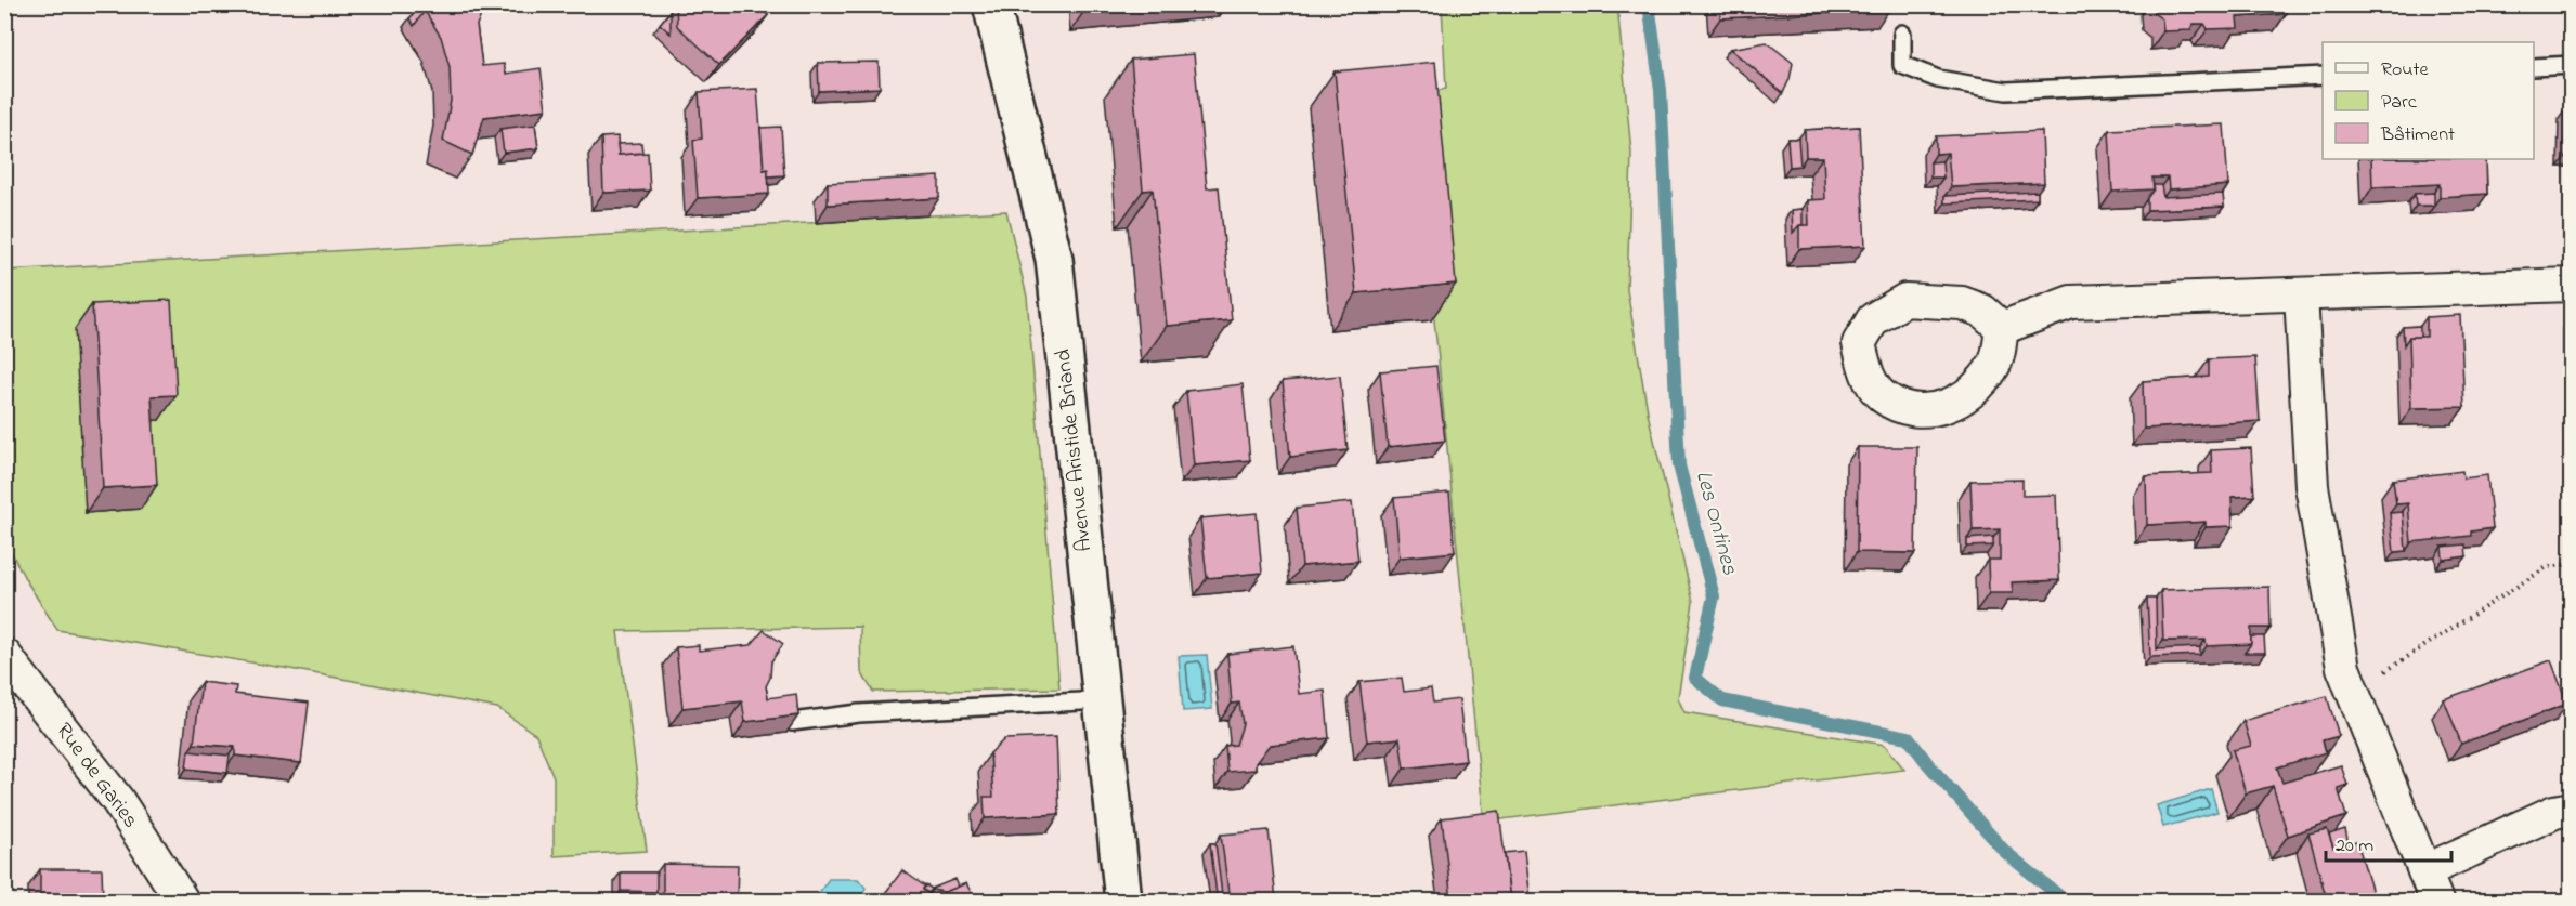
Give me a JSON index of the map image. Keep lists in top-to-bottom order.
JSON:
{
  "streets": {
    "street": ["Avenue Aristide Briand", "Rue de Garies"]
  },
  "water": ["Les Ontines"],
  "legend": ["Route", "Parc", "Bâtiment"],
  "scale_bar": "20 m"
}
